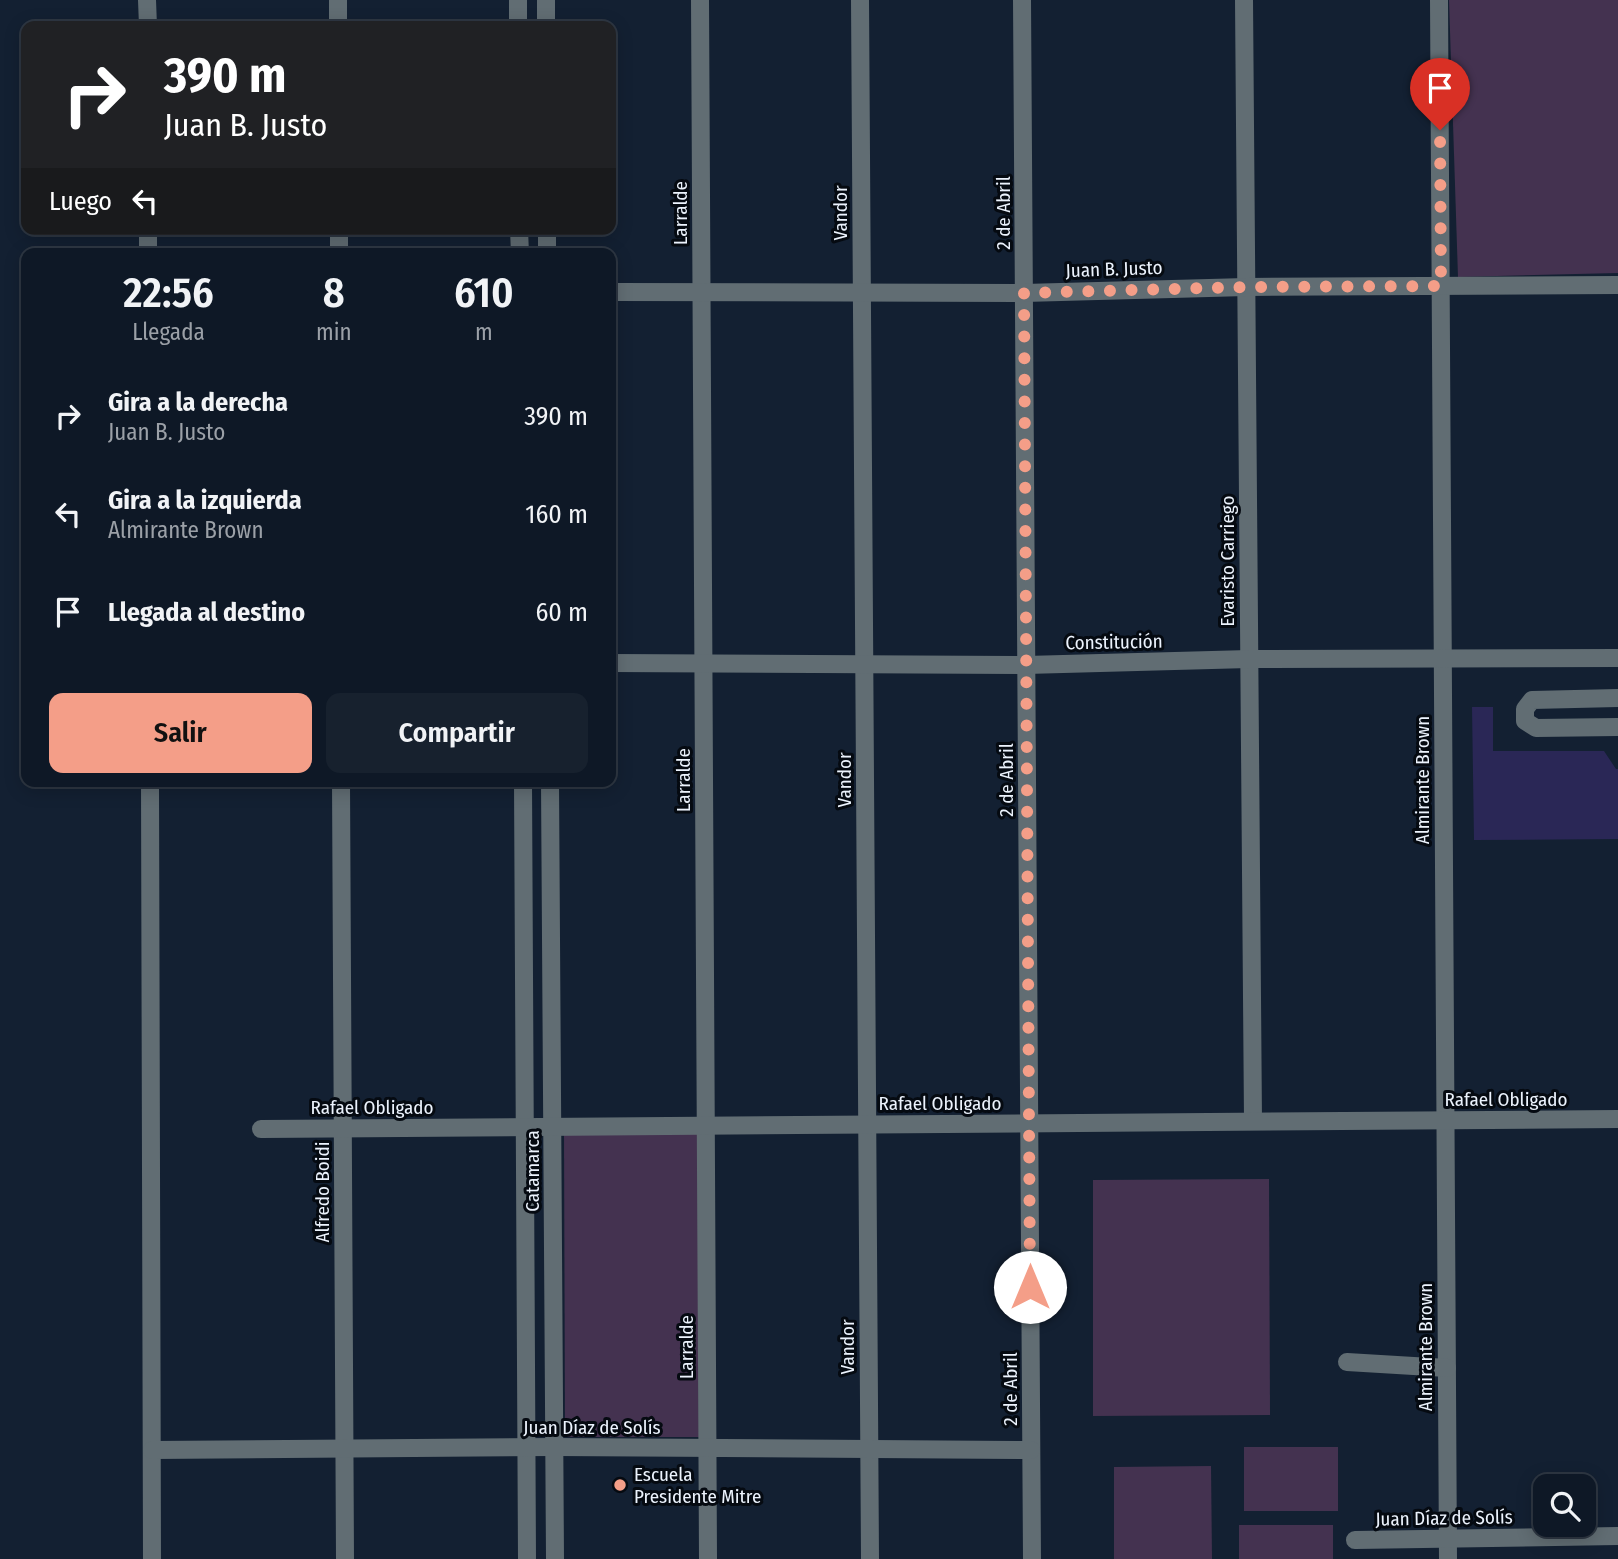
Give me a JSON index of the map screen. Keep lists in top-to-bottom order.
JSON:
{
  "streets": {
    "street": [
      "Larralde",
      "Vandor",
      "2 de Abril",
      "Juan B. Justo",
      "Evaristo Carriego",
      "Constitución",
      "Almirante Brown",
      "Rafael Obligado",
      "Catamarca",
      "Alfredo Boidi",
      "Juan Díaz de Solís"
    ]
  },
  "crossings": [
    ["Larralde", "Juan B. Justo"],
    ["Larralde", "Constitución"],
    ["Larralde", "Rafael Obligado"],
    ["Larralde", "Juan Díaz de Solís"],
    ["Vandor", "Juan B. Justo"],
    ["Vandor", "Constitución"],
    ["Vandor", "Rafael Obligado"],
    ["Vandor", "Juan Díaz de Solís"],
    ["2 de Abril", "Juan B. Justo"],
    ["2 de Abril", "Constitución"],
    ["2 de Abril", "Rafael Obligado"],
    ["2 de Abril", "Juan Díaz de Solís"],
    ["Juan B. Justo", "Evaristo Carriego"],
    ["Juan B. Justo", "Almirante Brown"],
    ["Evaristo Carriego", "Constitución"],
    ["Evaristo Carriego", "Rafael Obligado"],
    ["Constitución", "Almirante Brown"],
    ["Almirante Brown", "Rafael Obligado"],
    ["Almirante Brown", "Juan Díaz de Solís"],
    ["Rafael Obligado", "Catamarca"],
    ["Rafael Obligado", "Alfredo Boidi"],
    ["Catamarca", "Juan Díaz de Solís"],
    ["Alfredo Boidi", "Juan Díaz de Solís"]
  ],
  "places": ["Escuela Presidente Mitre"],
  "page": {
    "turn": ["390 m", "Juan B. Justo"],
    "then": "Luego",
    "eta": [
      "22:56",
      "Llegada",
      "8",
      "min",
      "610",
      "m"
    ],
    "list": [
      {
        "name": "Gira a la derecha",
        "note": "Juan B. Justo",
        "value": "390 m"
      },
      {
        "name": "Gira a la izquierda",
        "note": "Almirante Brown",
        "value": "160 m"
      },
      {
        "name": "Llegada al destino",
        "value": "60 m"
      }
    ],
    "buttons": ["Salir", "Compartir"]
  }
}
